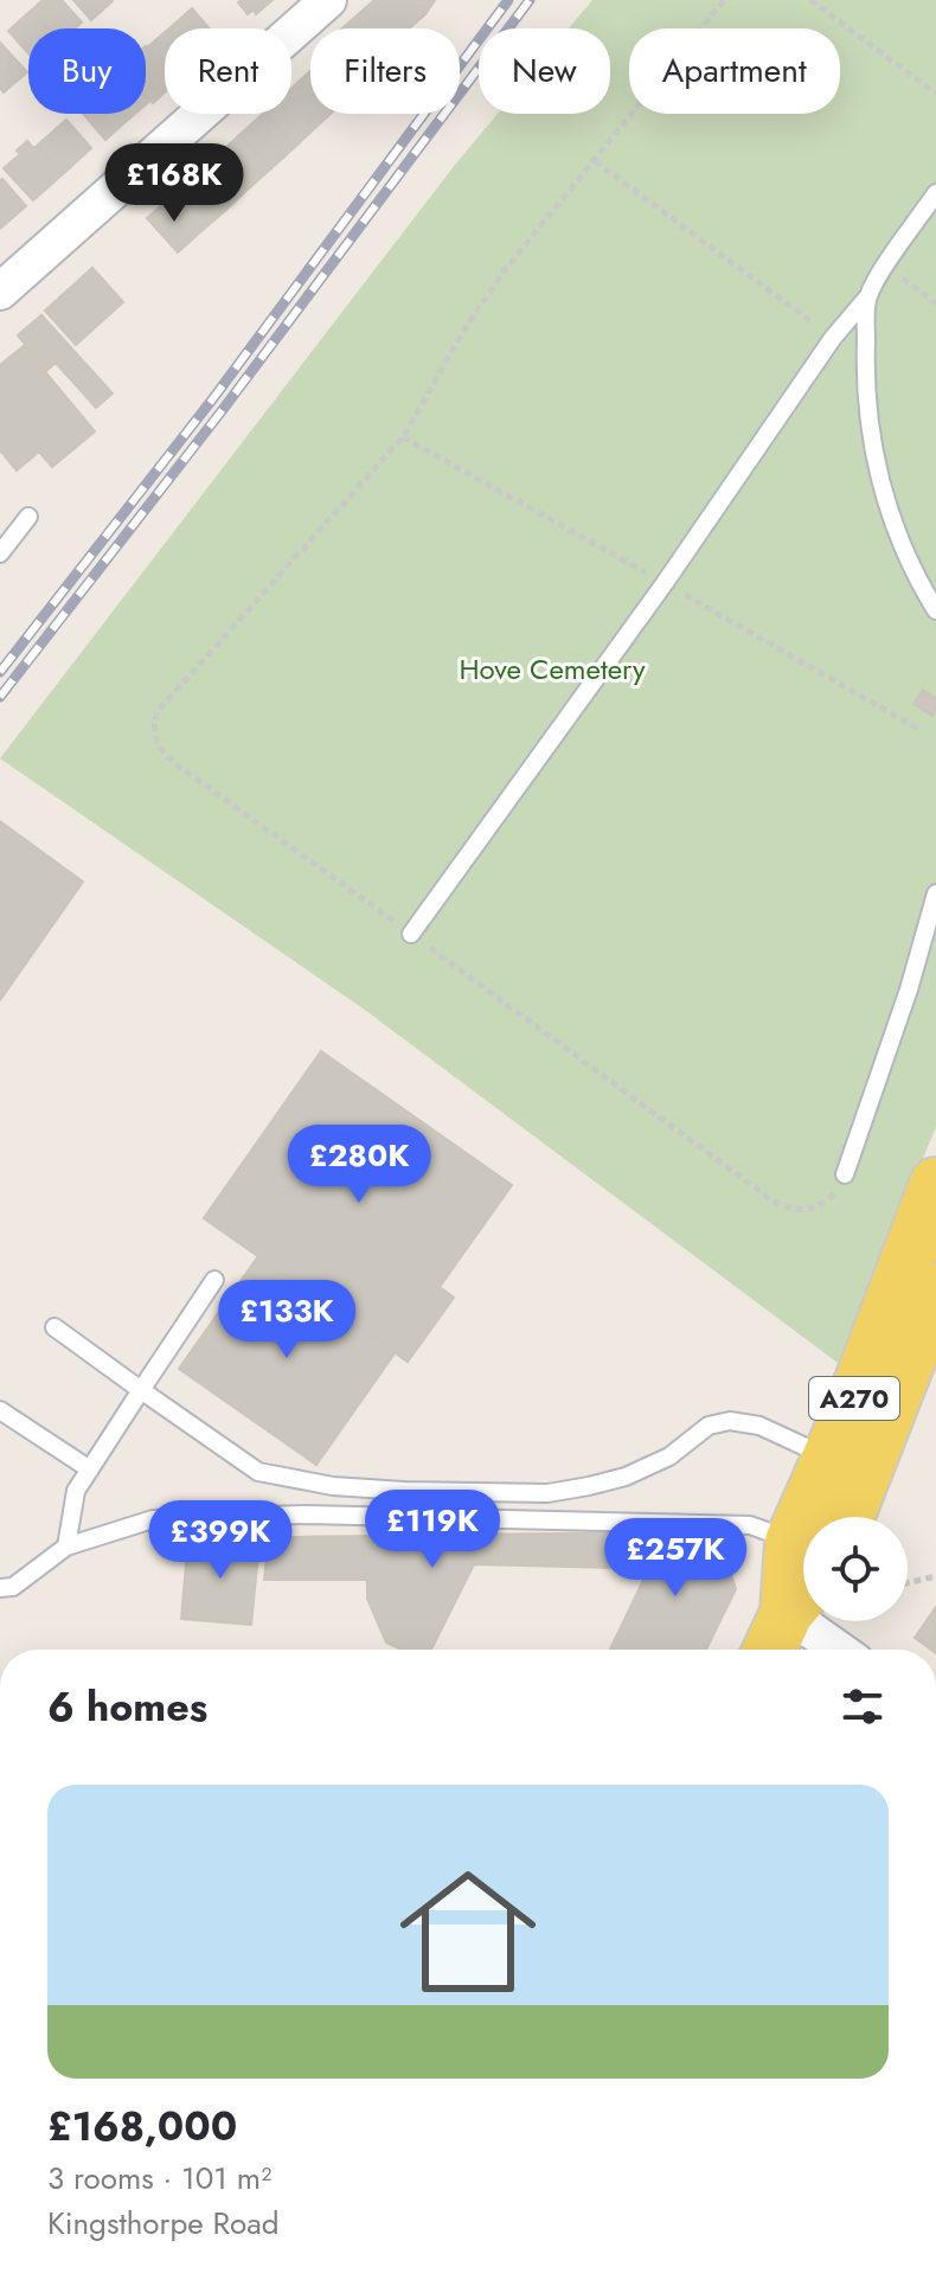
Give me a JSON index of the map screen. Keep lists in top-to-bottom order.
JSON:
{
  "streets": {
    "main road": ["A270"]
  },
  "parks": ["Hove Cemetery"],
  "page": {
    "chip": [
      "Buy",
      "Rent",
      "Filters",
      "New",
      "Apartment"
    ],
    "price": [
      "£168K",
      "£280K",
      "£133K",
      "£119K",
      "£399K",
      "£257K"
    ],
    "heading": "6 homes",
    "list": [
      {
        "name": "£168,000",
        "note": "3 rooms · 101 m² · Kingsthorpe Road"
      }
    ]
  }
}
